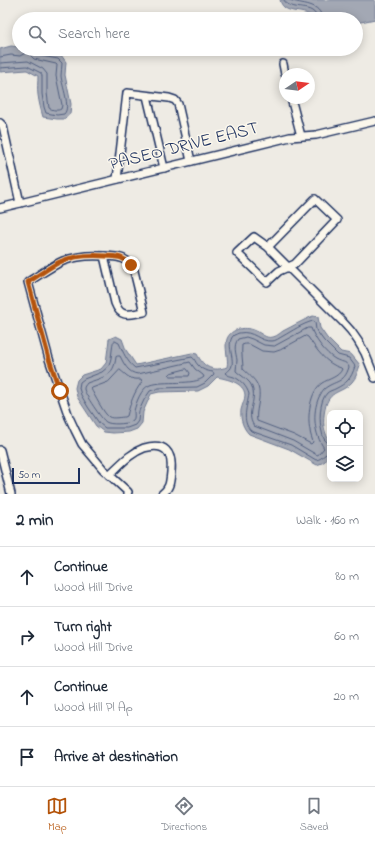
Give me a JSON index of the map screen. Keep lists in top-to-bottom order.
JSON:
{
  "streets": {
    "street": ["PASEO DRIVE EAST"]
  },
  "scale_bar": "50 m",
  "north": "right",
  "page": {
    "search": "Search here",
    "scale": "50 m",
    "heading": ["2 min", "Walk · 160 m"],
    "list": [
      ["Continue", "Wood Hill Drive", "80 m"],
      ["Turn right", "Wood Hill Drive", "60 m"],
      ["Continue", "Wood Hill Pl Ap", "20 m"],
      "Arrive at destination"
    ],
    "nav": ["Map", "Directions", "Saved"]
  }
}
